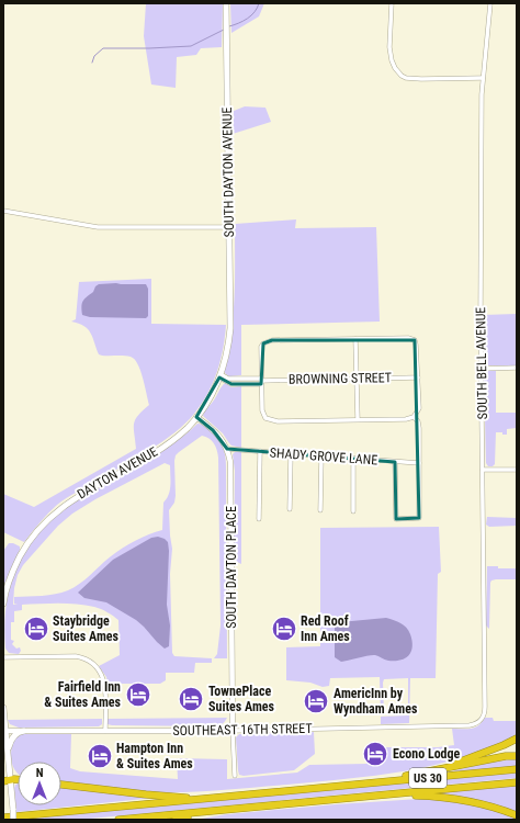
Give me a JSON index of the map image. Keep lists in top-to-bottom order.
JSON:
{
  "streets": {
    "highway": ["US 30"],
    "main road": ["SOUTH DAYTON AVENUE", "DAYTON AVENUE"],
    "street": [
      "SOUTH BELL AVENUE",
      "BROWNING STREET",
      "SHADY GROVE LANE",
      "SOUTH DAYTON PLACE",
      "SOUTHEAST 16TH STREET"
    ]
  },
  "crossings": [
    ["SOUTH DAYTON AVENUE", "DAYTON AVENUE"],
    ["SOUTH BELL AVENUE", "SOUTHEAST 16TH STREET"],
    ["BROWNING STREET", "DAYTON AVENUE"],
    ["SHADY GROVE LANE", "SOUTH DAYTON PLACE"],
    ["SOUTH DAYTON PLACE", "SOUTHEAST 16TH STREET"]
  ],
  "places": {
    "hotel": [
      "Staybridge Suites Ames",
      "Red Roof Inn Ames",
      "Fairfield Inn & Suites Ames",
      "TownePlace Suites Ames",
      "AmericInn by Wyndham Ames",
      "Econo Lodge",
      "Hampton Inn & Suites Ames"
    ]
  },
  "north": "top"
}
